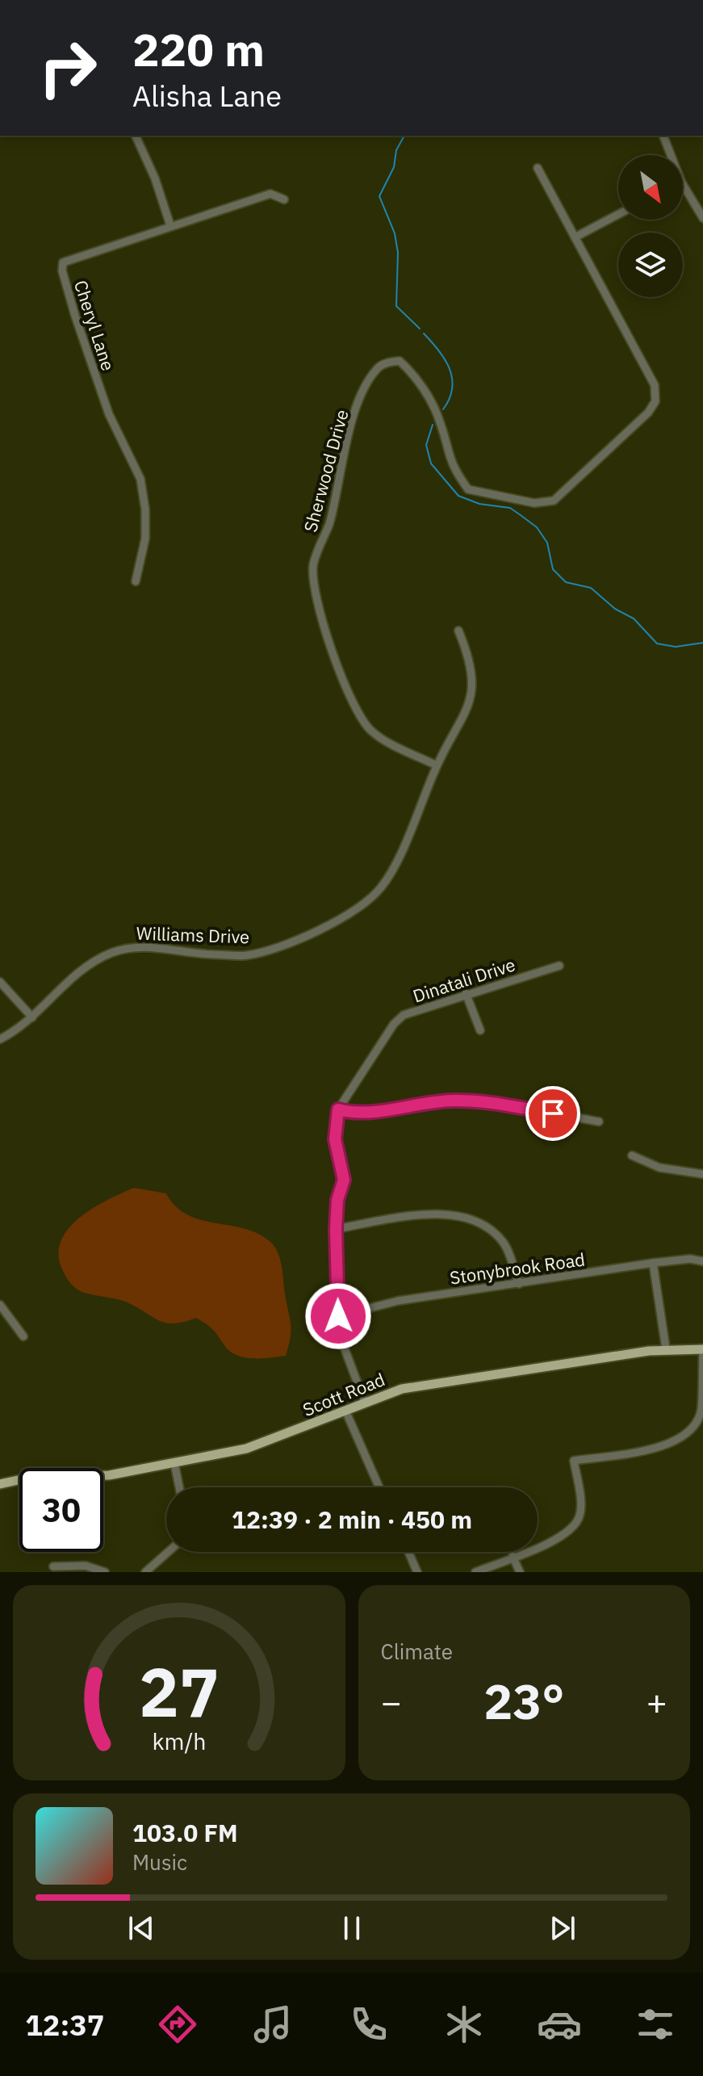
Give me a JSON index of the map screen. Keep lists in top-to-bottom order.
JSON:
{
  "streets": {
    "main road": ["Scott Road"],
    "street": [
      "Cheryl Lane",
      "Sherwood Drive",
      "Williams Drive",
      "Dinatali Drive",
      "Stonybrook Road"
    ]
  },
  "crossings": [
    ["Sherwood Drive", "Williams Drive"],
    ["Dinatali Drive", "Stonybrook Road"],
    ["Dinatali Drive", "Scott Road"]
  ],
  "north": "bottom right",
  "page": {
    "turn": ["220 m", "Alisha Lane"],
    "limit": "30",
    "trip": "12:39 · 2 min · 450 m",
    "tile": "Climate",
    "heat": ["−", "23°", "+"],
    "song": ["103.0 FM", "Music"],
    "tabs": "12:37",
    "gauge": ["27", "km/h"]
  }
}
